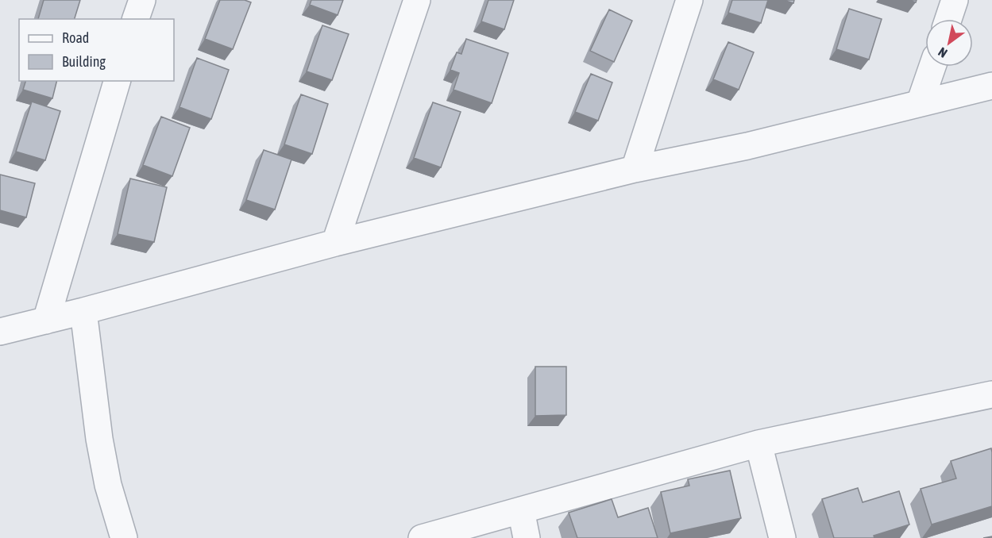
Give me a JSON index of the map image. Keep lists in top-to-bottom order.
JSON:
{
  "legend": ["Road", "Building"],
  "north": "bottom left"
}
